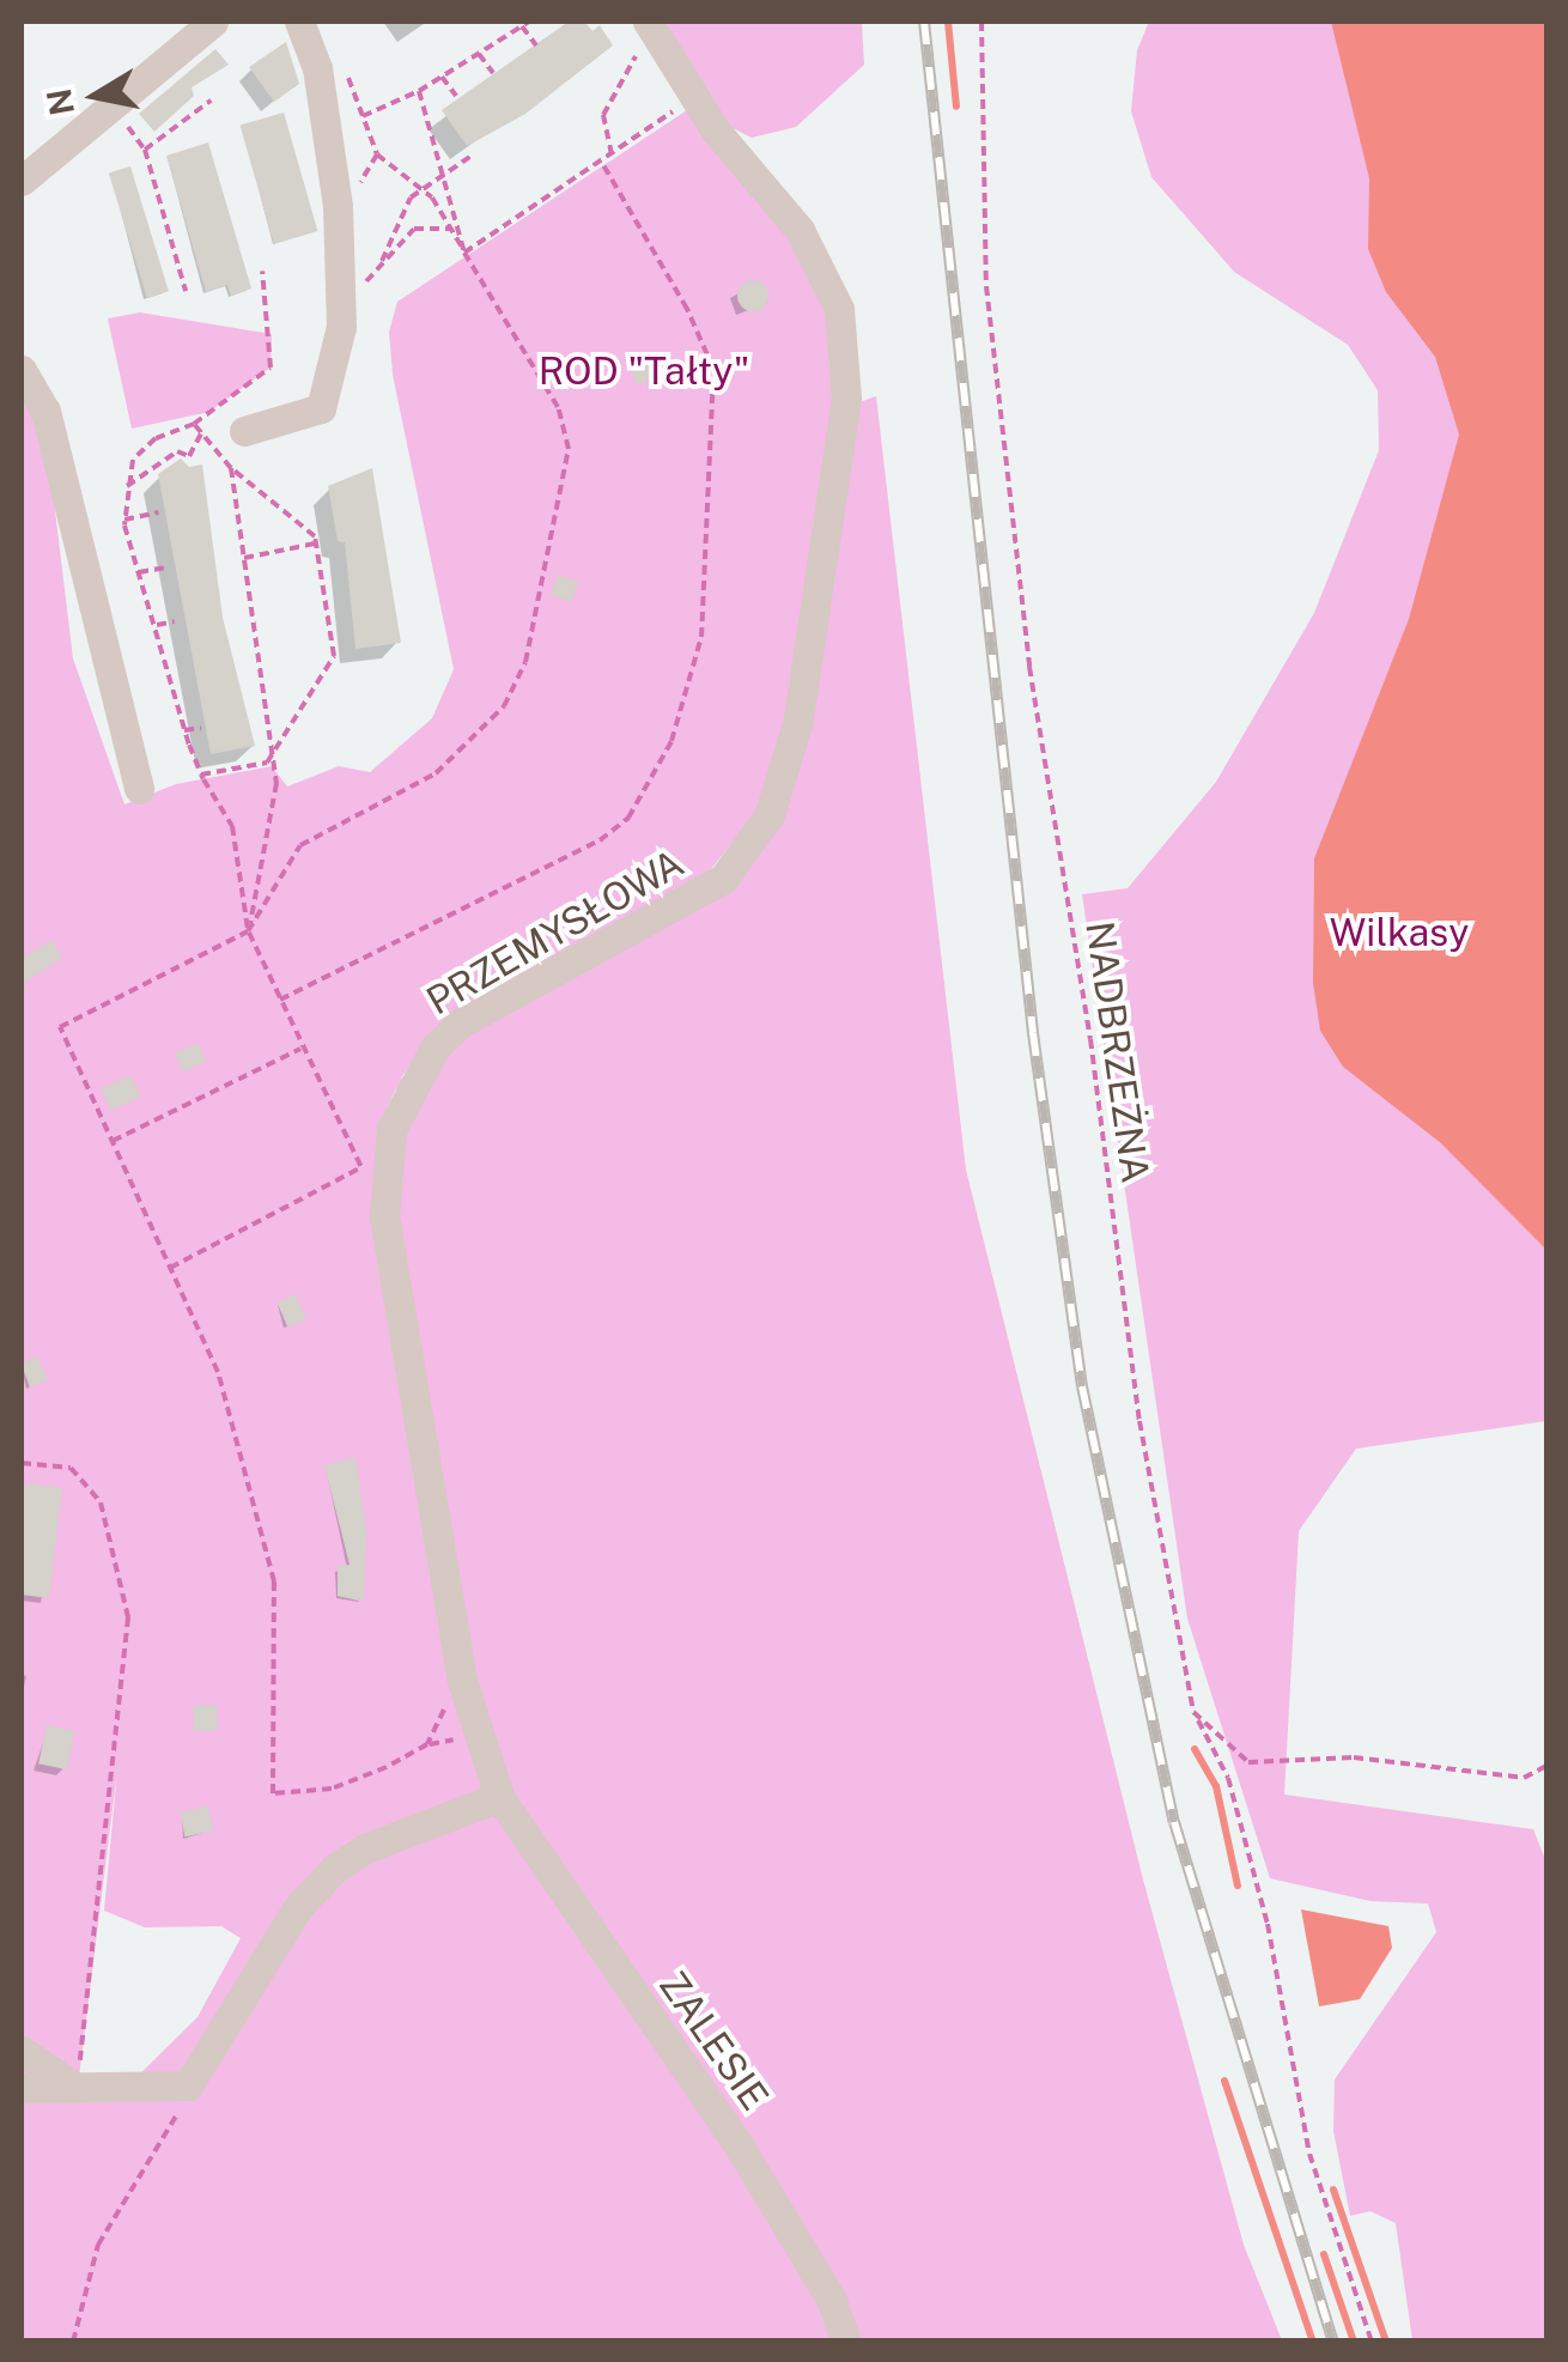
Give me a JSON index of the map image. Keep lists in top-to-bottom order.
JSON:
{
  "streets": {
    "street": ["PRZEMYSŁOWA", "ZALESIE"],
    "path": ["NADBRZEŻNA"]
  },
  "crossings": [
    ["PRZEMYSŁOWA", "ZALESIE"]
  ],
  "parks": ["ROD \"Tałty\"", "Wilkasy"],
  "north": "left"
}
